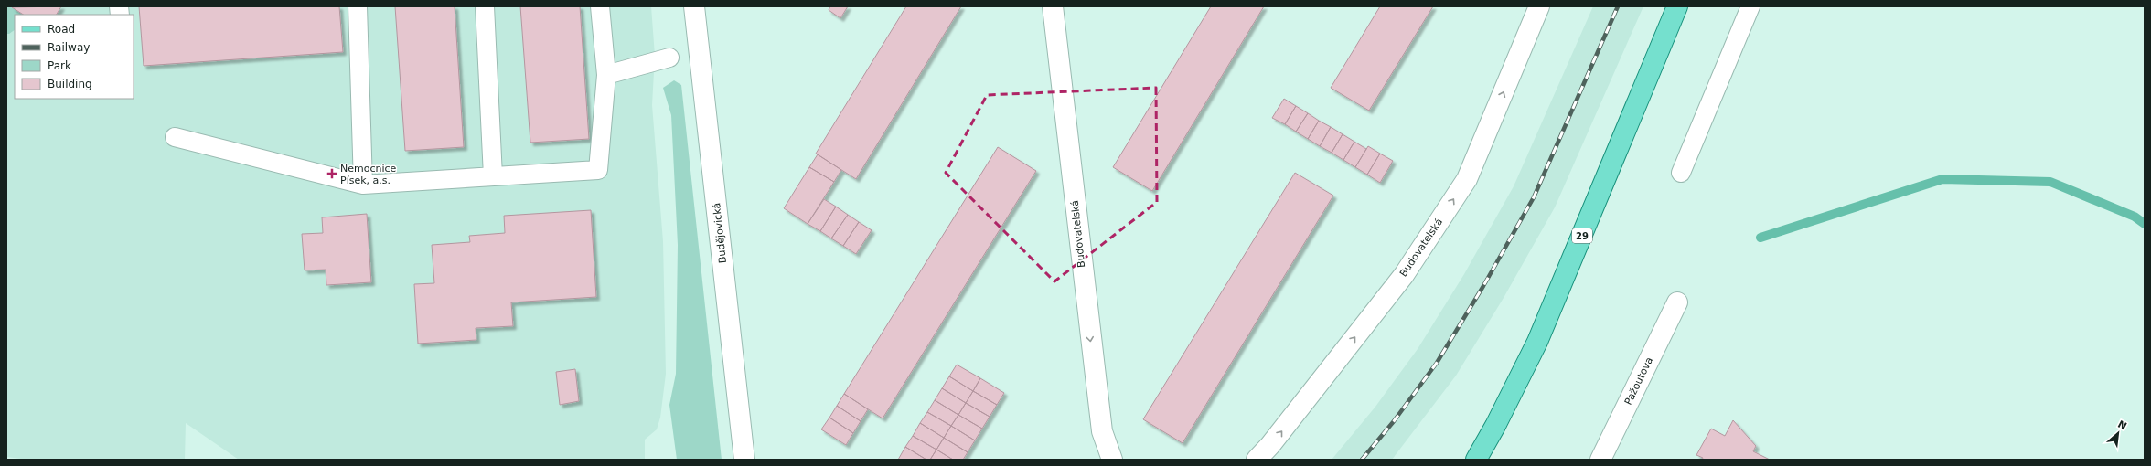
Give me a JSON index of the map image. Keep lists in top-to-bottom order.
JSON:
{
  "streets": {
    "main road": ["29"],
    "street": ["Budějovická", "Budovatelská", "Pažoutova"]
  },
  "places": {
    "health": ["Nemocnice Písek, a.s."]
  },
  "legend": [
    "Road",
    "Railway",
    "Park",
    "Building"
  ],
  "north": "top right"
}
